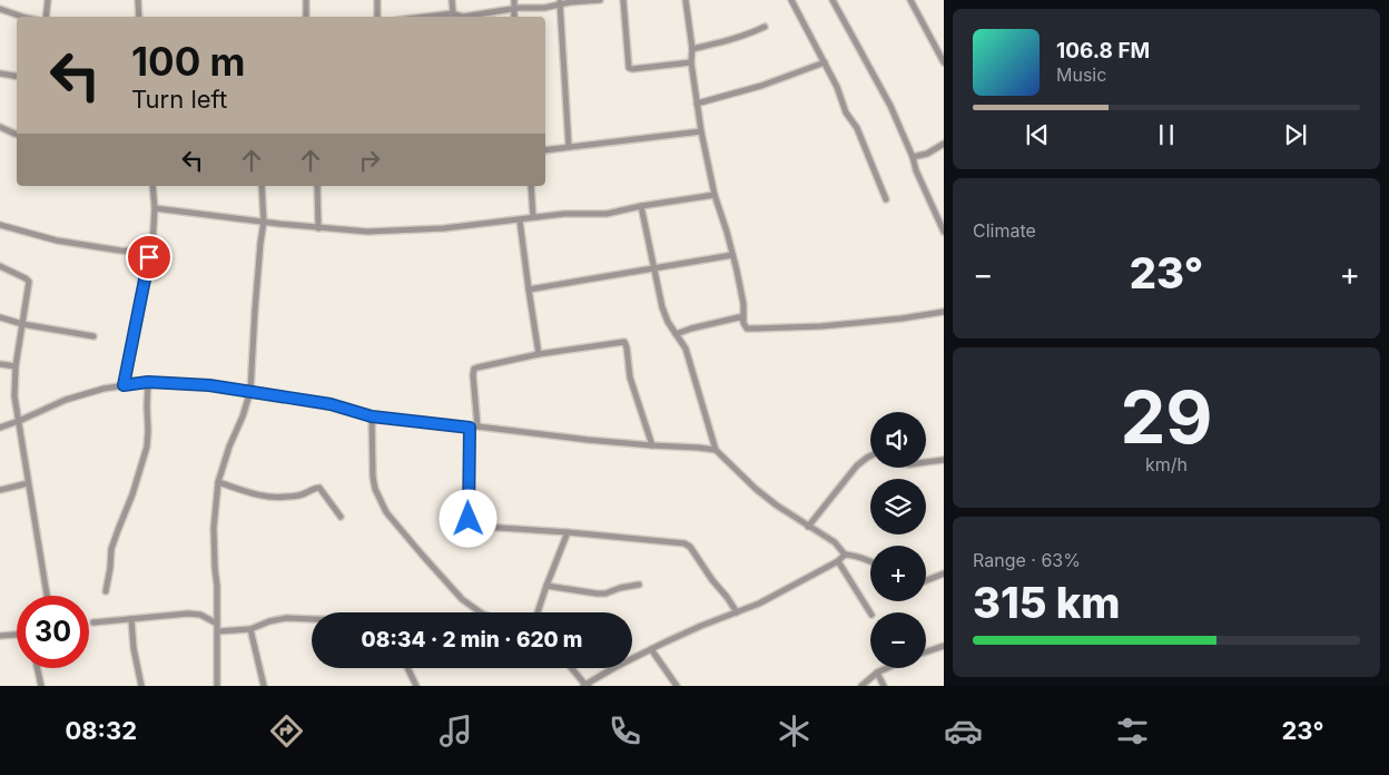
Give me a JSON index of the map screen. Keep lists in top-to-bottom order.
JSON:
{
  "page": {
    "turn": ["100 m", "Turn left"],
    "song": ["106.8 FM", "Music"],
    "tile": [
      "Climate",
      ["29", "km/h"],
      ["Range · 63%", "315 km"]
    ],
    "heat": ["−", "23°", "+"],
    "map_buttons": ["+", "−"],
    "limit": "30",
    "trip": "08:34 · 2 min · 620 m",
    "tabs": ["08:32", "23°"]
  }
}
